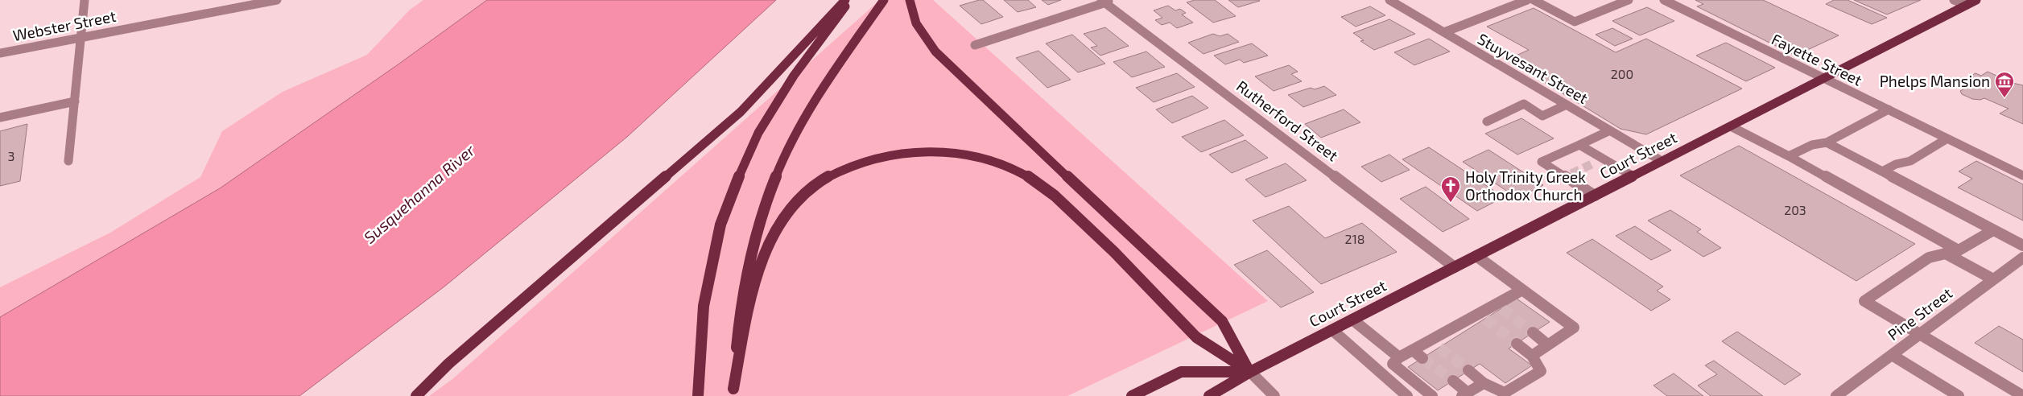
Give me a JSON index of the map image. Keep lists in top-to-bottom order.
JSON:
{
  "streets": {
    "main road": ["Court Street"],
    "street": [
      "Webster Street",
      "Fayette Street",
      "Stuyvesant Street",
      "Rutherford Street",
      "Pine Street"
    ]
  },
  "crossings": [
    ["Fayette Street", "Court Street"],
    ["Stuyvesant Street", "Court Street"],
    ["Rutherford Street", "Court Street"]
  ],
  "water": ["Susquehanna River"],
  "places": {
    "museum": ["Phelps Mansion"],
    "church": ["Holy Trinity Greek Orthodox Church"]
  },
  "house_numbers": [
    "200",
    "3",
    "203",
    "218"
  ]
}
